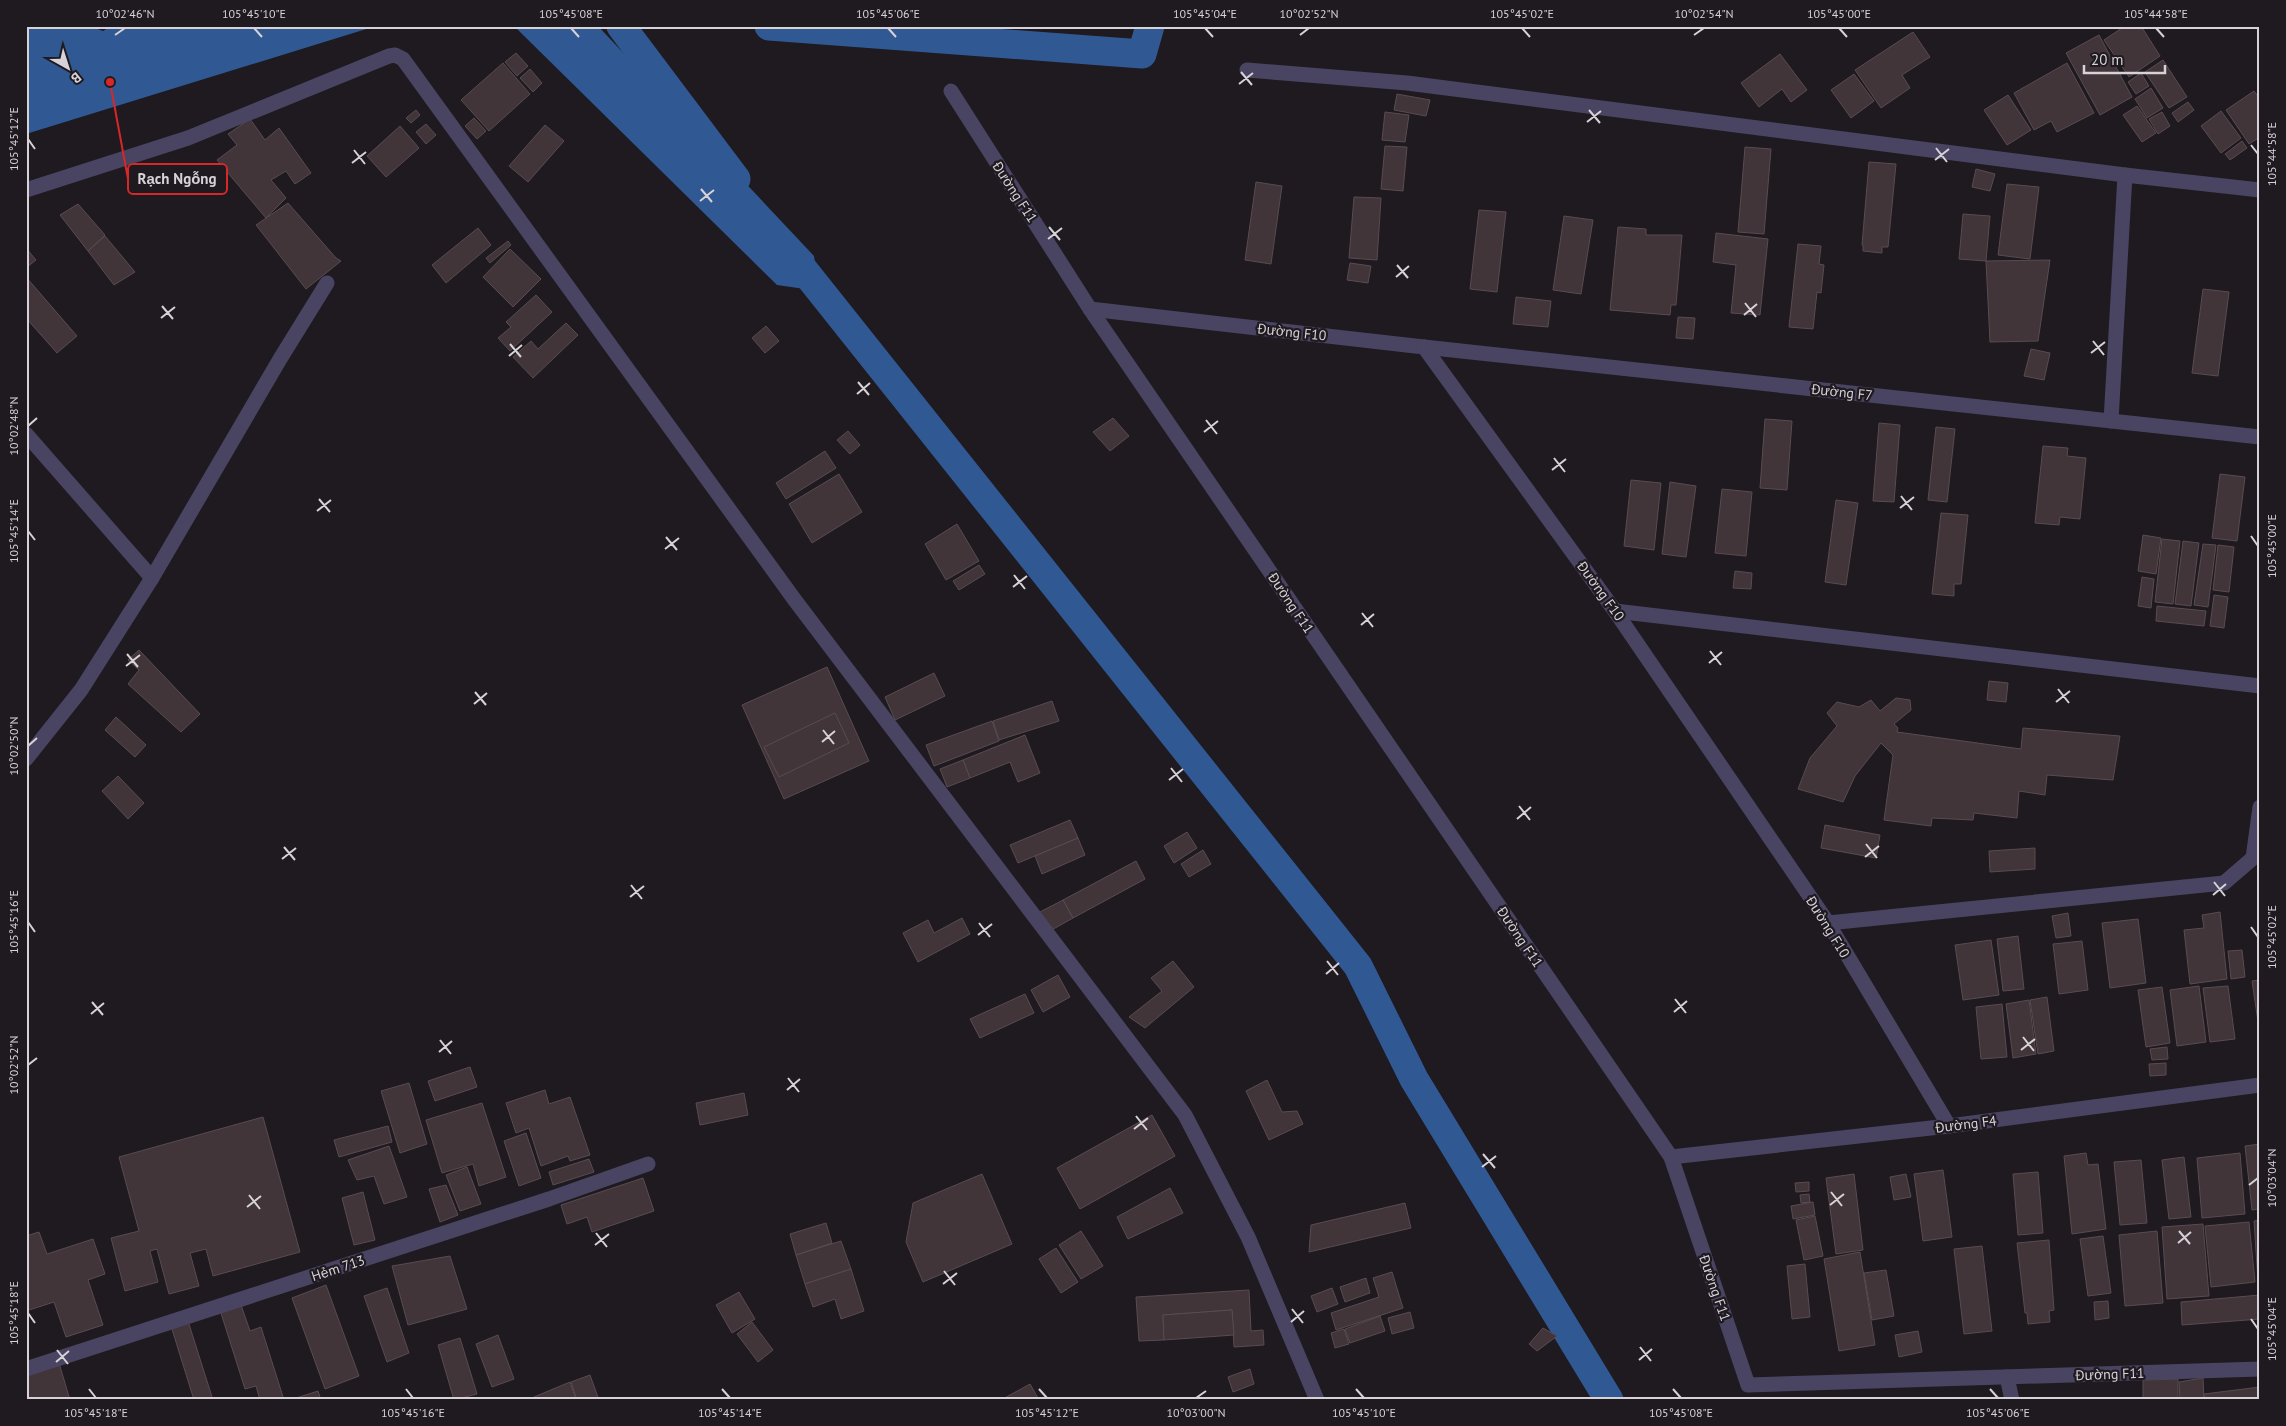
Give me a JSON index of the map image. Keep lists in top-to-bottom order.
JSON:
{
  "streets": {
    "street": [
      "Đường F11",
      "Đường F10",
      "Đường F7",
      "Đường F4",
      "Hẻm 713"
    ]
  },
  "crossings": [
    ["Đường F11", "Đường F10"],
    ["Đường F11", "Đường F4"],
    ["Đường F10", "Đường F7"],
    ["Đường F10", "Đường F4"]
  ],
  "places": ["Rạch Ngỗng"],
  "scale_bar": "20 m",
  "north": "bottom right",
  "coordinates": [
    "10°02'46\"N",
    "105°45'10\"E",
    "105°45'08\"E",
    "105°45'06\"E",
    "105°45'04\"E",
    "10°02'52\"N",
    "105°45'02\"E",
    "10°02'54\"N",
    "105°45'00\"E",
    "105°44'58\"E",
    "105°45'12\"E",
    "10°02'48\"N",
    "105°45'14\"E",
    "10°02'50\"N",
    "105°45'16\"E",
    "10°03'04\"N",
    "105°45'18\"E",
    "10°03'00\"N"
  ]
}
